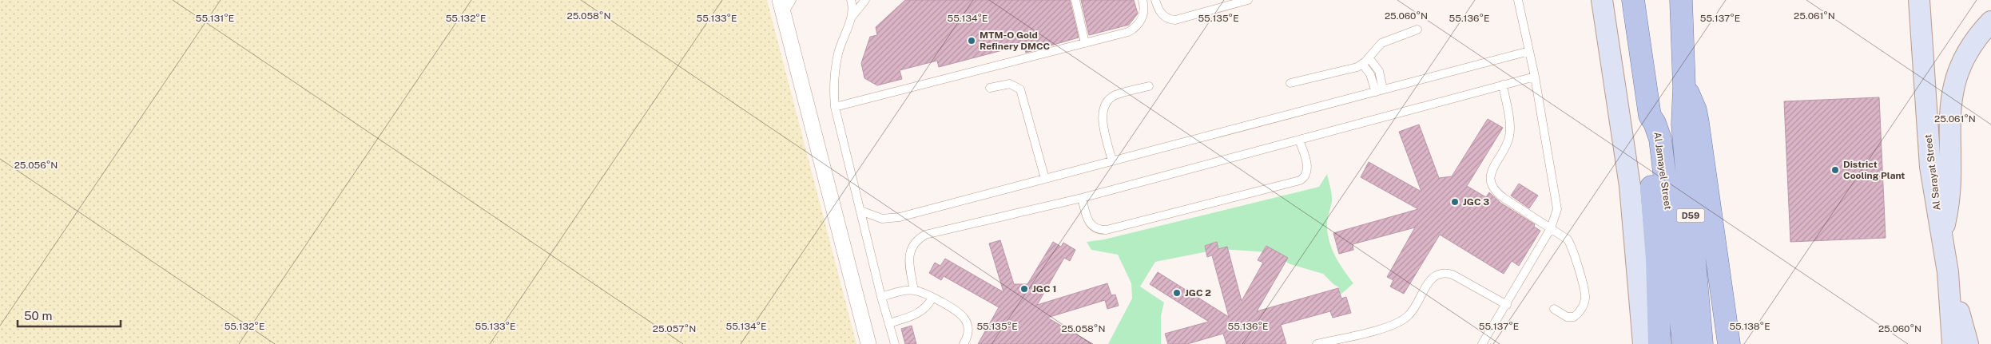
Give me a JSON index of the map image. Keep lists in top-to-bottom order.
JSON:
{
  "streets": {
    "main road": ["Al Jamayel Street", "Al Sarayat Street", "D59"]
  },
  "places": [
    "MTM-O Gold Refinery DMCC",
    "District Cooling Plant",
    "JGC 3",
    "JGC 1",
    "JGC 2"
  ],
  "scale_bar": "50 m",
  "coordinates": [
    "25.061°N",
    "25.058°N",
    "25.060°N",
    "55.134°E",
    "55.135°E",
    "55.136°E",
    "55.137°E",
    "55.131°E",
    "55.132°E",
    "55.133°E",
    "25.056°N",
    "55.138°E",
    "25.057°N"
  ]
}
